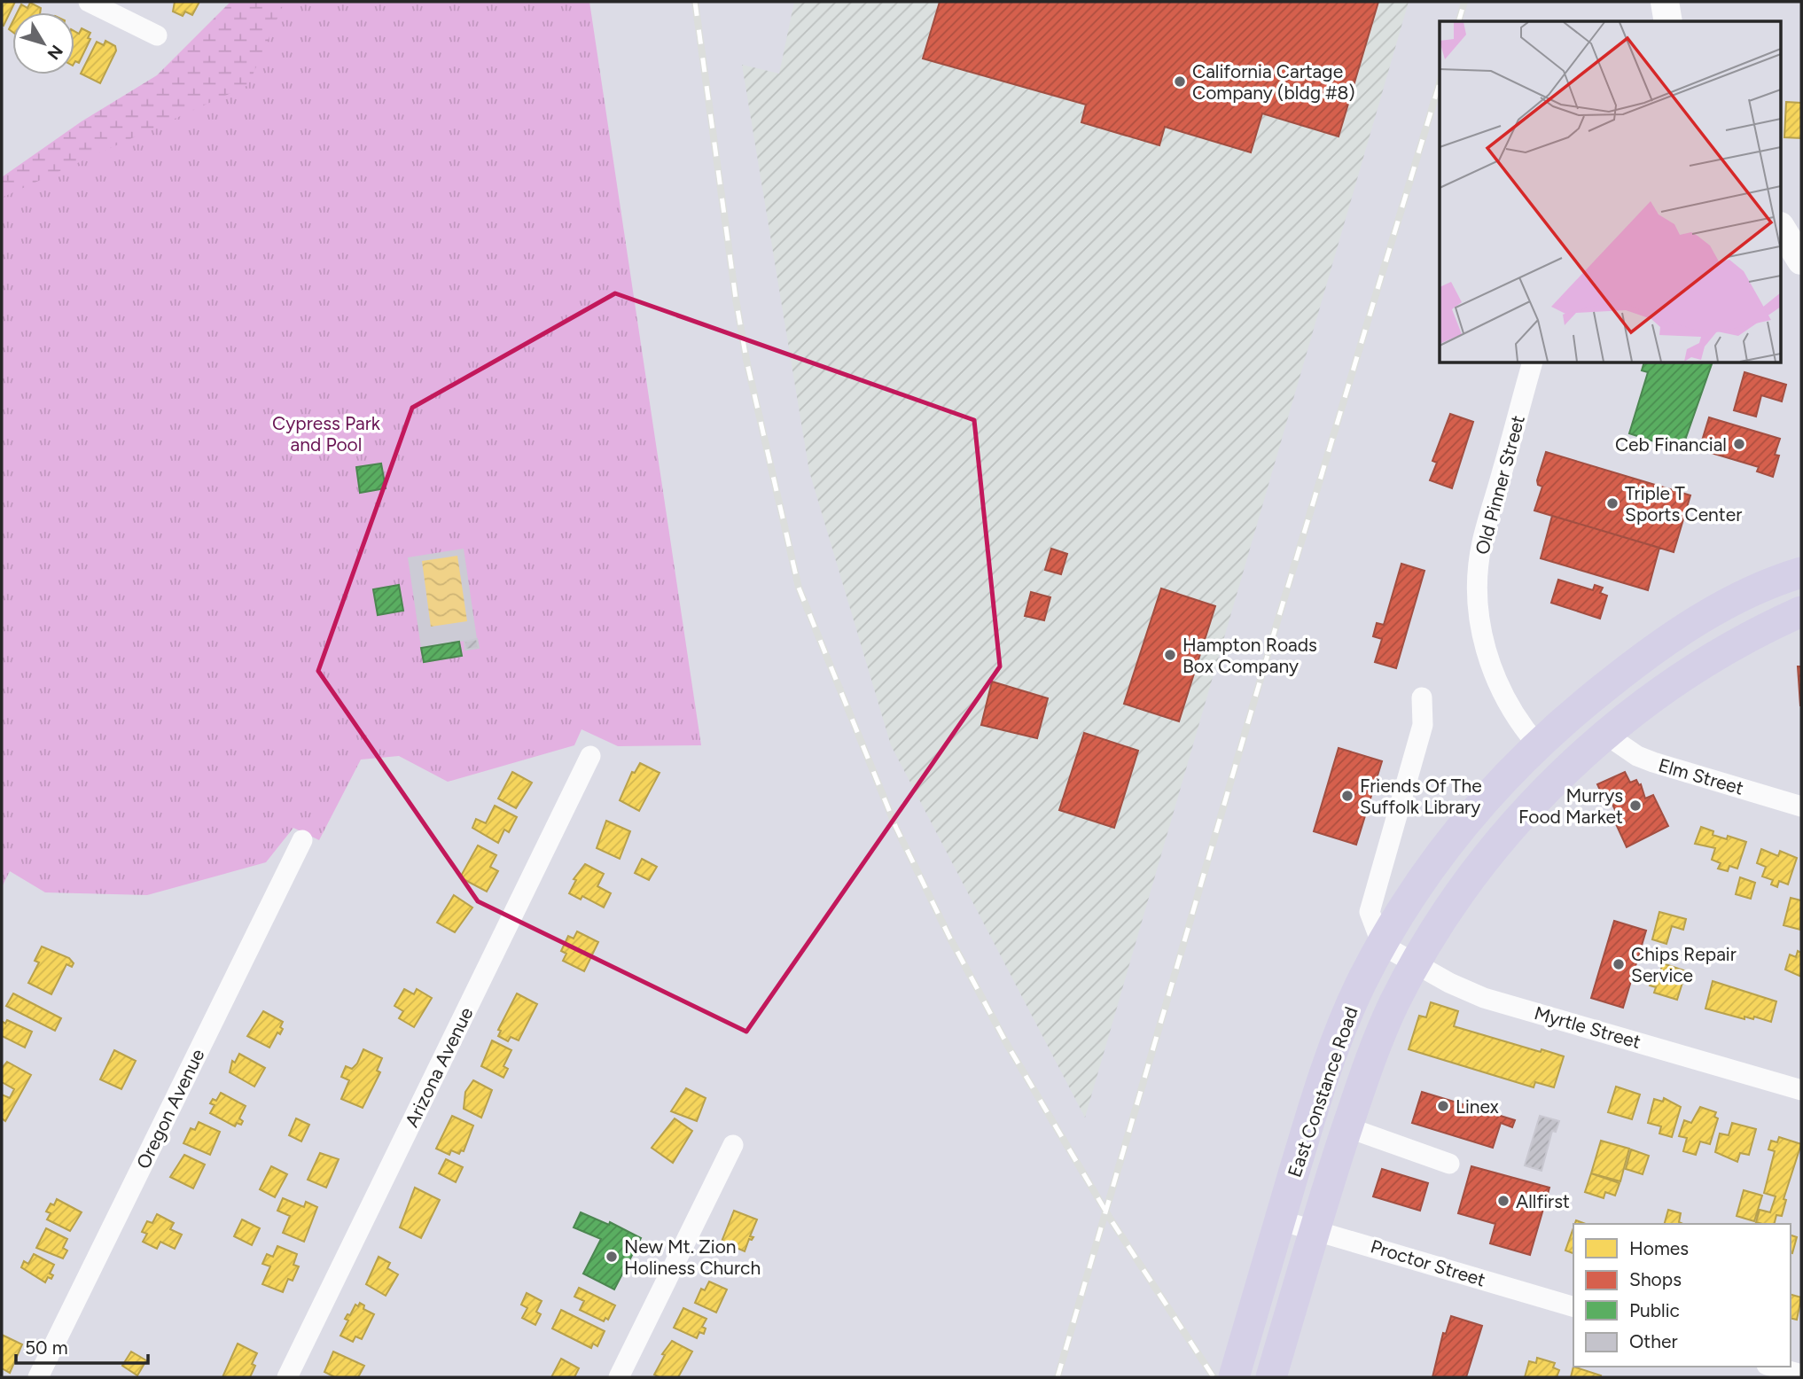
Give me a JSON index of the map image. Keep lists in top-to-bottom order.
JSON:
{
  "streets": {
    "main road": ["East Constance Road"],
    "street": [
      "Old Pinner Street",
      "Elm Street",
      "Myrtle Street",
      "Arizona Avenue",
      "Oregon Avenue",
      "Proctor Street"
    ]
  },
  "crossings": [
    ["Old Pinner Street", "East Constance Road"],
    ["Elm Street", "East Constance Road"],
    ["Myrtle Street", "East Constance Road"],
    ["East Constance Road", "Proctor Street"]
  ],
  "parks": ["Cypress Park and Pool"],
  "places": [
    "California Cartage Company (bldg #8)",
    "Ceb Financial",
    "Triple T Sports Center",
    "Hampton Roads Box Company",
    "Friends Of The Suffolk Library",
    "Murrys Food Market",
    "Chips Repair Service",
    "Linex",
    "Allfirst",
    "New Mt. Zion Holiness Church"
  ],
  "legend": [
    "Homes",
    "Shops",
    "Public",
    "Other"
  ],
  "scale_bar": "50 m",
  "north": "bottom right"
}
